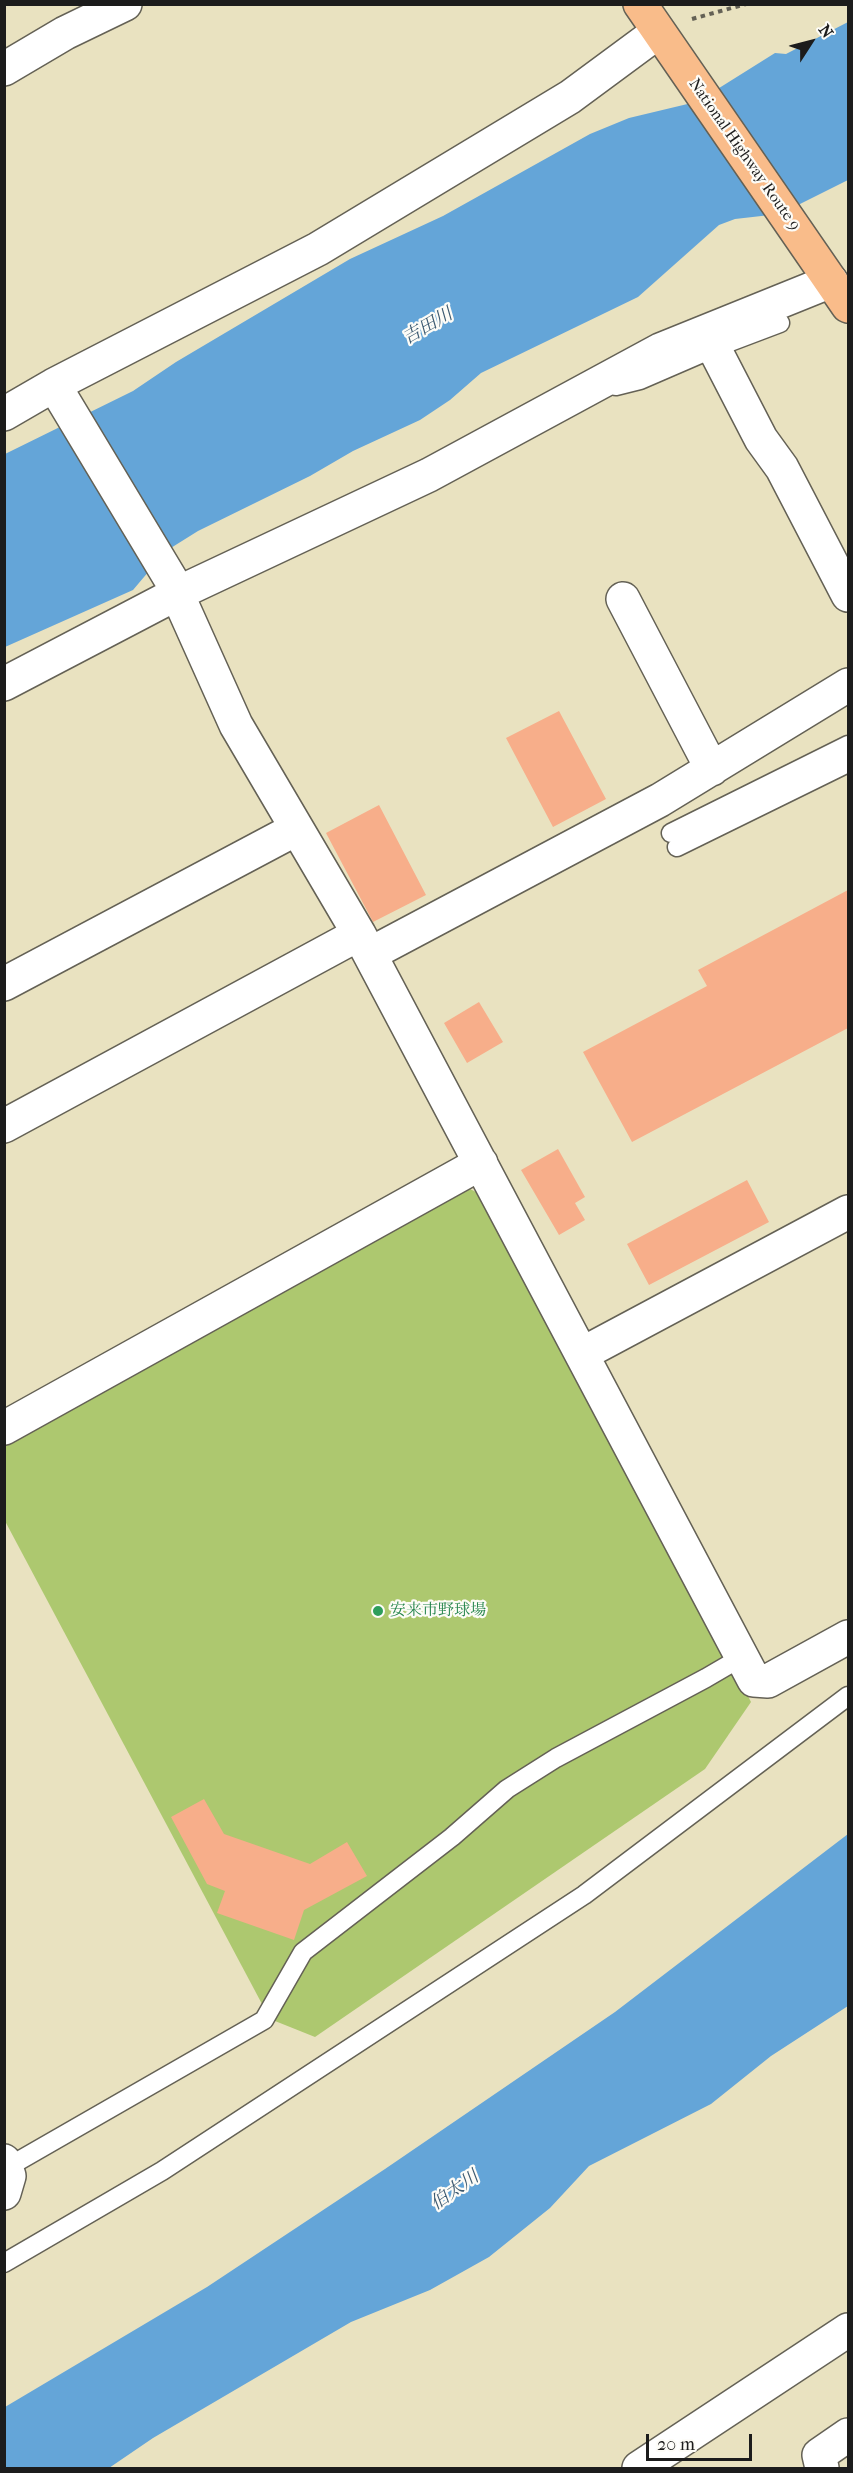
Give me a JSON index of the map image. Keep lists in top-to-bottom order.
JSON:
{
  "streets": {
    "highway": ["National Highway Route 9"]
  },
  "water": ["吉田川", "伯太川"],
  "places": ["安来市野球場"],
  "scale_bar": "20 m",
  "north": "top right"
}
